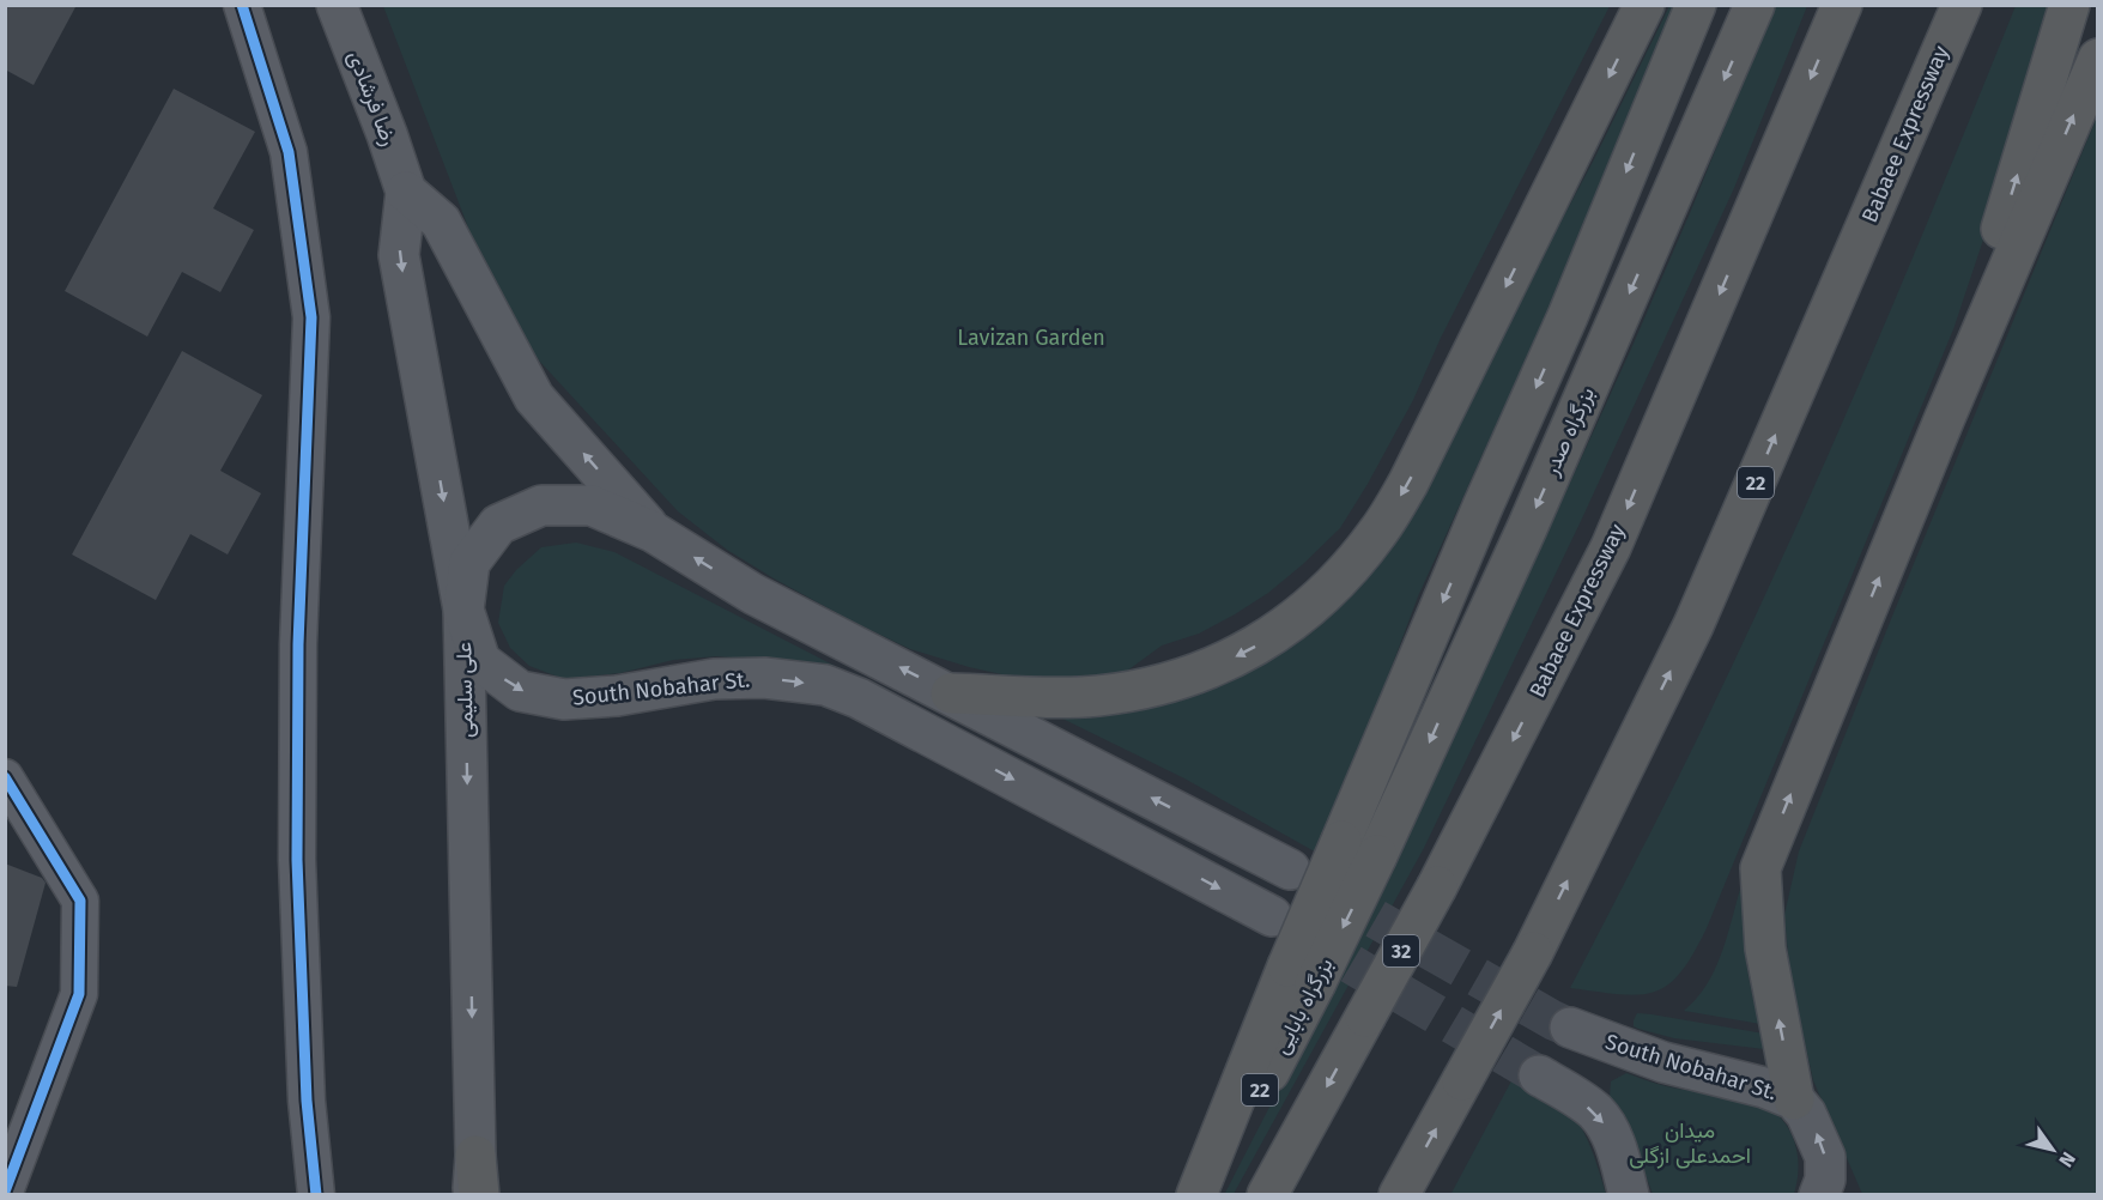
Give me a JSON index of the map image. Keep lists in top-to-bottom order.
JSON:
{
  "streets": {
    "highway": [
      "Babaee Expressway",
      "بزرگراه صدر",
      "22",
      "32",
      "بزرگراه بابایی"
    ],
    "main road": ["رضا فرشادی", "South Nobahar St.", "علی سلیمی"]
  },
  "crossings": [
    ["رضا فرشادی", "علی سلیمی"],
    ["بزرگراه صدر", "بزرگراه بابایی"],
    ["South Nobahar St.", "علی سلیمی"]
  ],
  "one_way": ["علی سلیمی"],
  "parks": ["Lavizan Garden", "میدان احمدعلی ازگلی"],
  "north": "bottom right"
}
